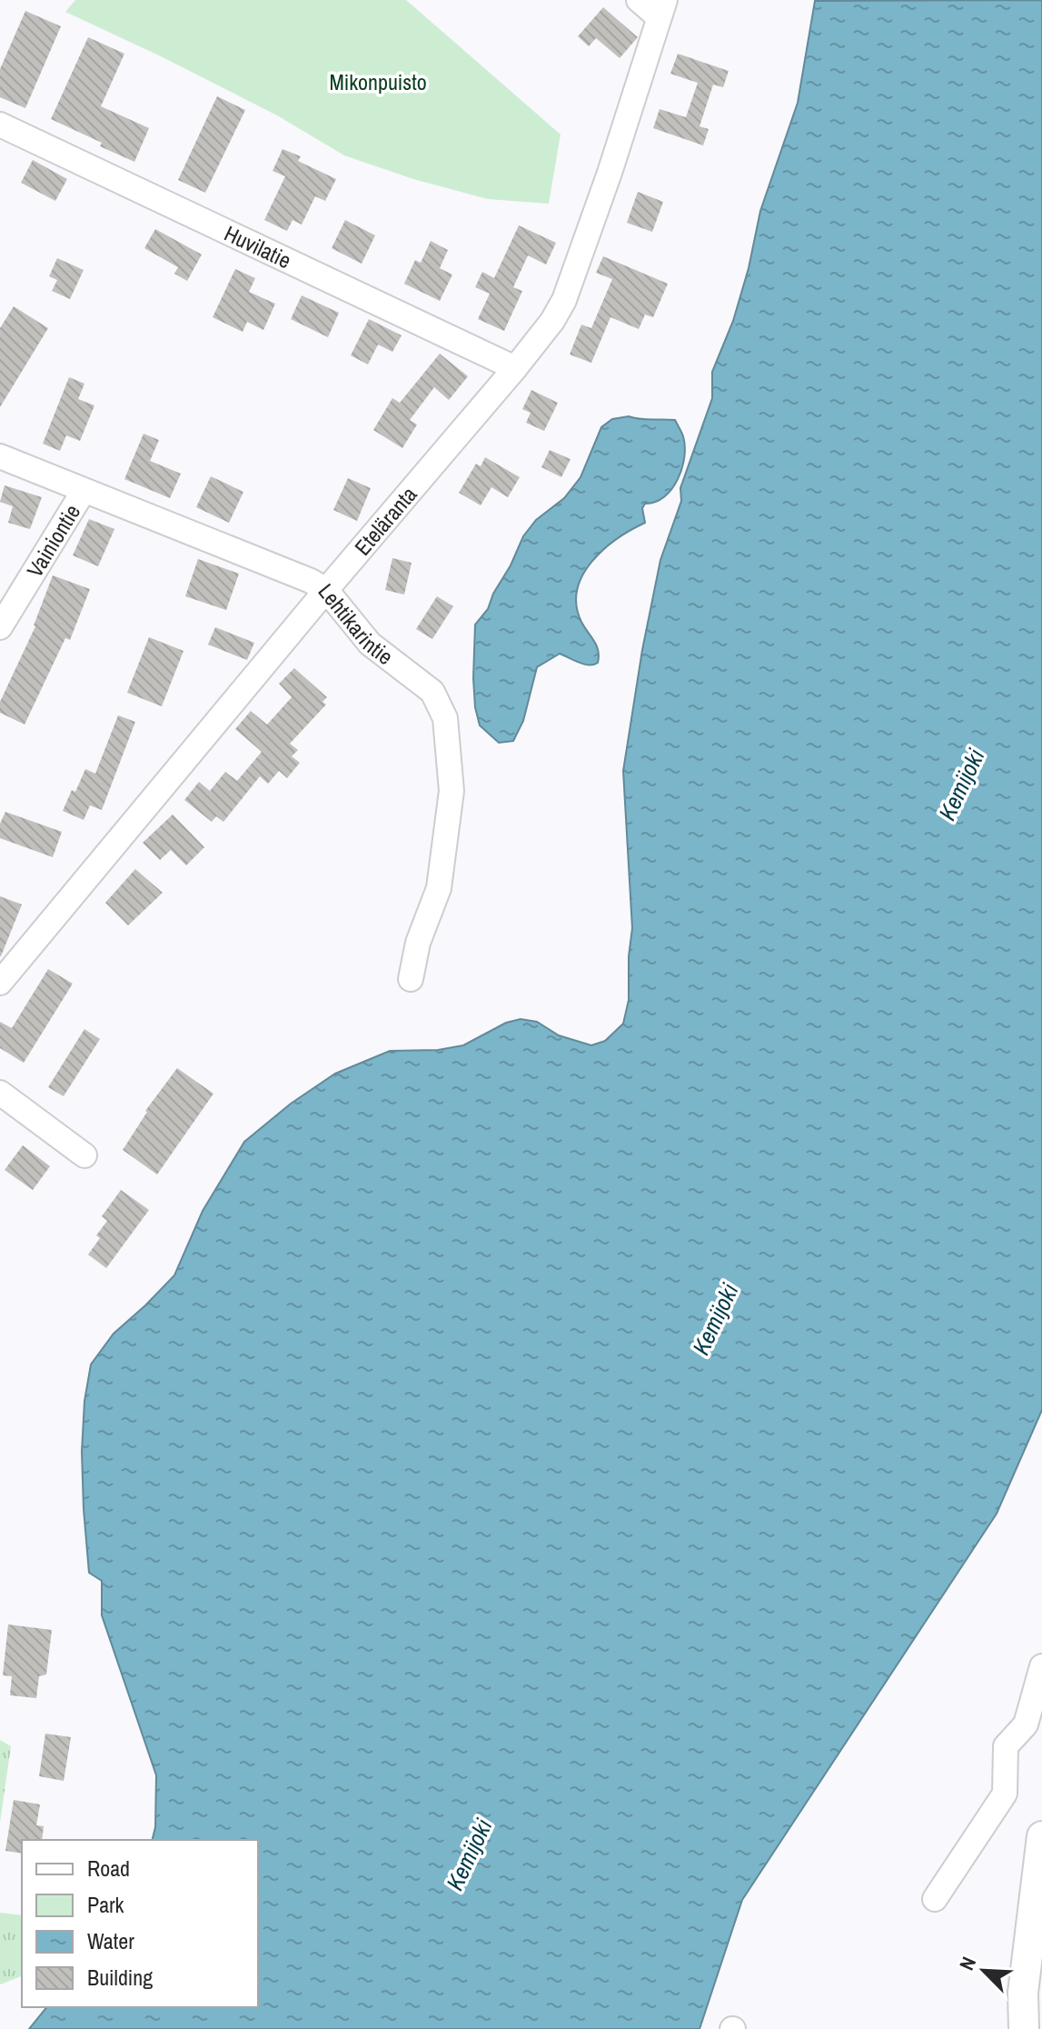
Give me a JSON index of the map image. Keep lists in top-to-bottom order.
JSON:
{
  "streets": {
    "street": [
      "Huvilatie",
      "Eteläranta",
      "Vainiontie",
      "Lehtikarintie"
    ]
  },
  "crossings": [
    ["Huvilatie", "Eteläranta"],
    ["Eteläranta", "Lehtikarintie"],
    ["Vainiontie", "Lehtikarintie"]
  ],
  "water": ["Kemijoki"],
  "parks": ["Mikonpuisto"],
  "legend": [
    "Road",
    "Park",
    "Water",
    "Building"
  ],
  "north": "top left"
}
